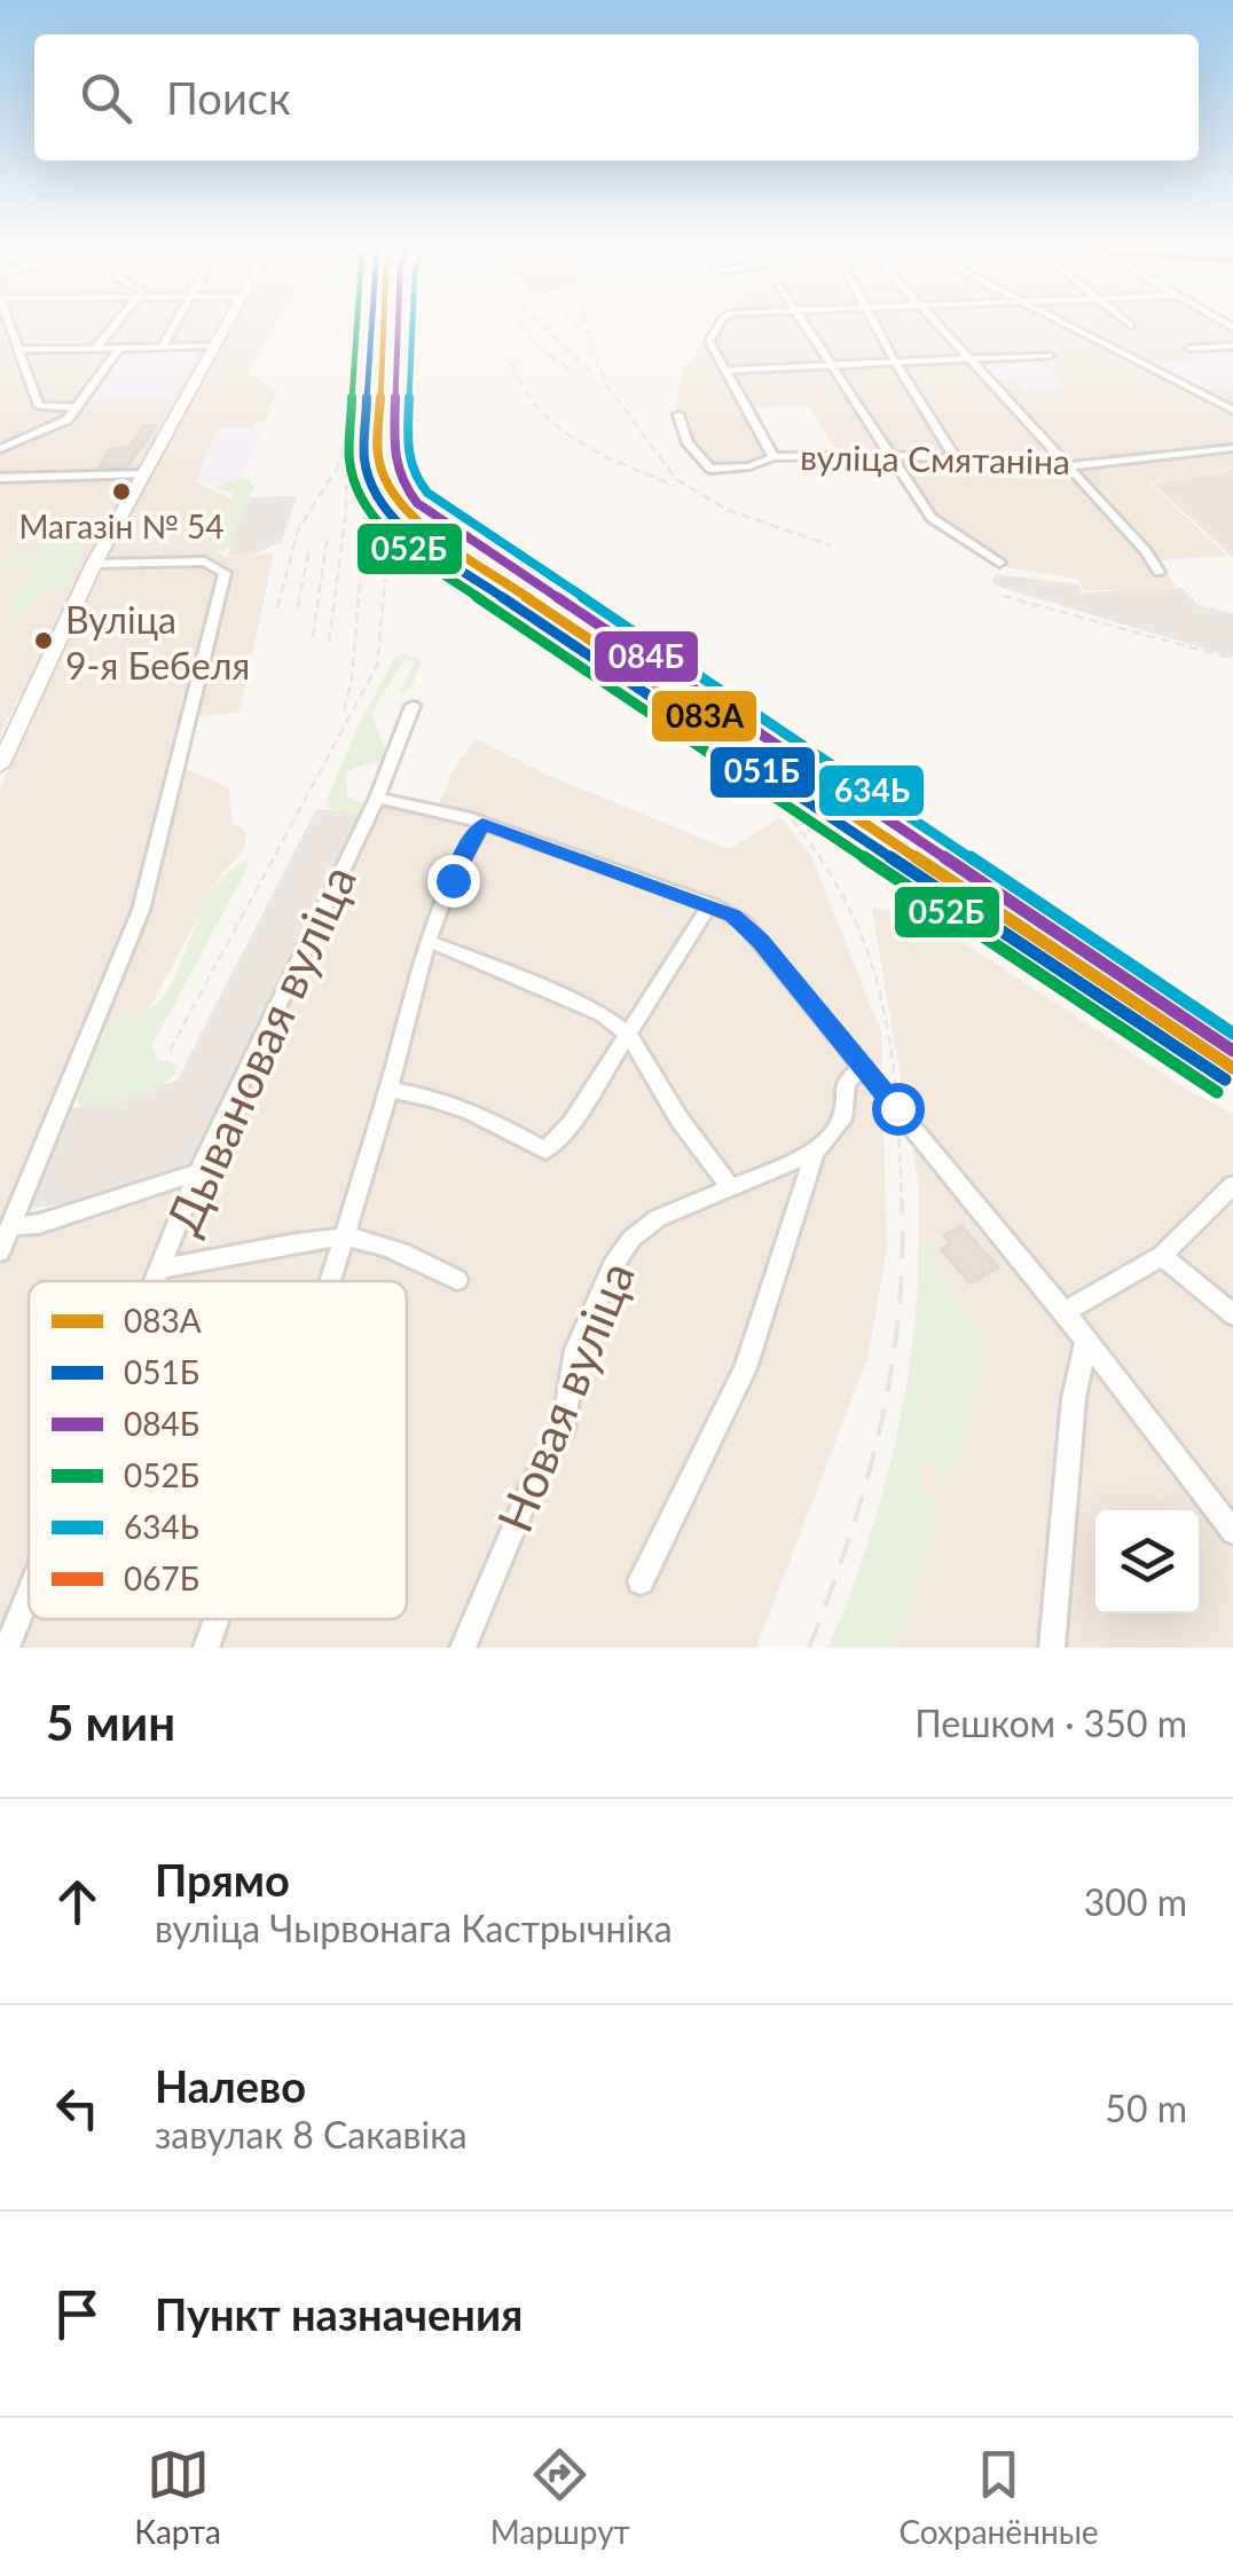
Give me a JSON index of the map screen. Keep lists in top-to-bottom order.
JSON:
{
  "streets": {
    "street": ["вуліца Смятаніна", "Дывановая вуліца", "Новая вуліца"]
  },
  "places": ["Магазін № 54", "Вуліца 9-я Бебеля"],
  "lines": [
    "transit line 083А",
    "transit line 051Б",
    "transit line 084Б",
    "transit line 052Б",
    "transit line 634Ь"
  ],
  "legend": [
    "083А",
    "051Б",
    "084Б",
    "052Б",
    "634Ь",
    "067Б"
  ],
  "page": {
    "search": "Поиск",
    "heading": ["5 мин", "Пешком · 350 m"],
    "list": [
      ["Прямо", "вуліца Чырвонага Кастрычніка", "300 m"],
      ["Налево", "завулак 8 Сакавіка", "50 m"],
      "Пункт назначения"
    ],
    "nav": ["Карта", "Маршрут", "Сохранённые"]
  }
}
